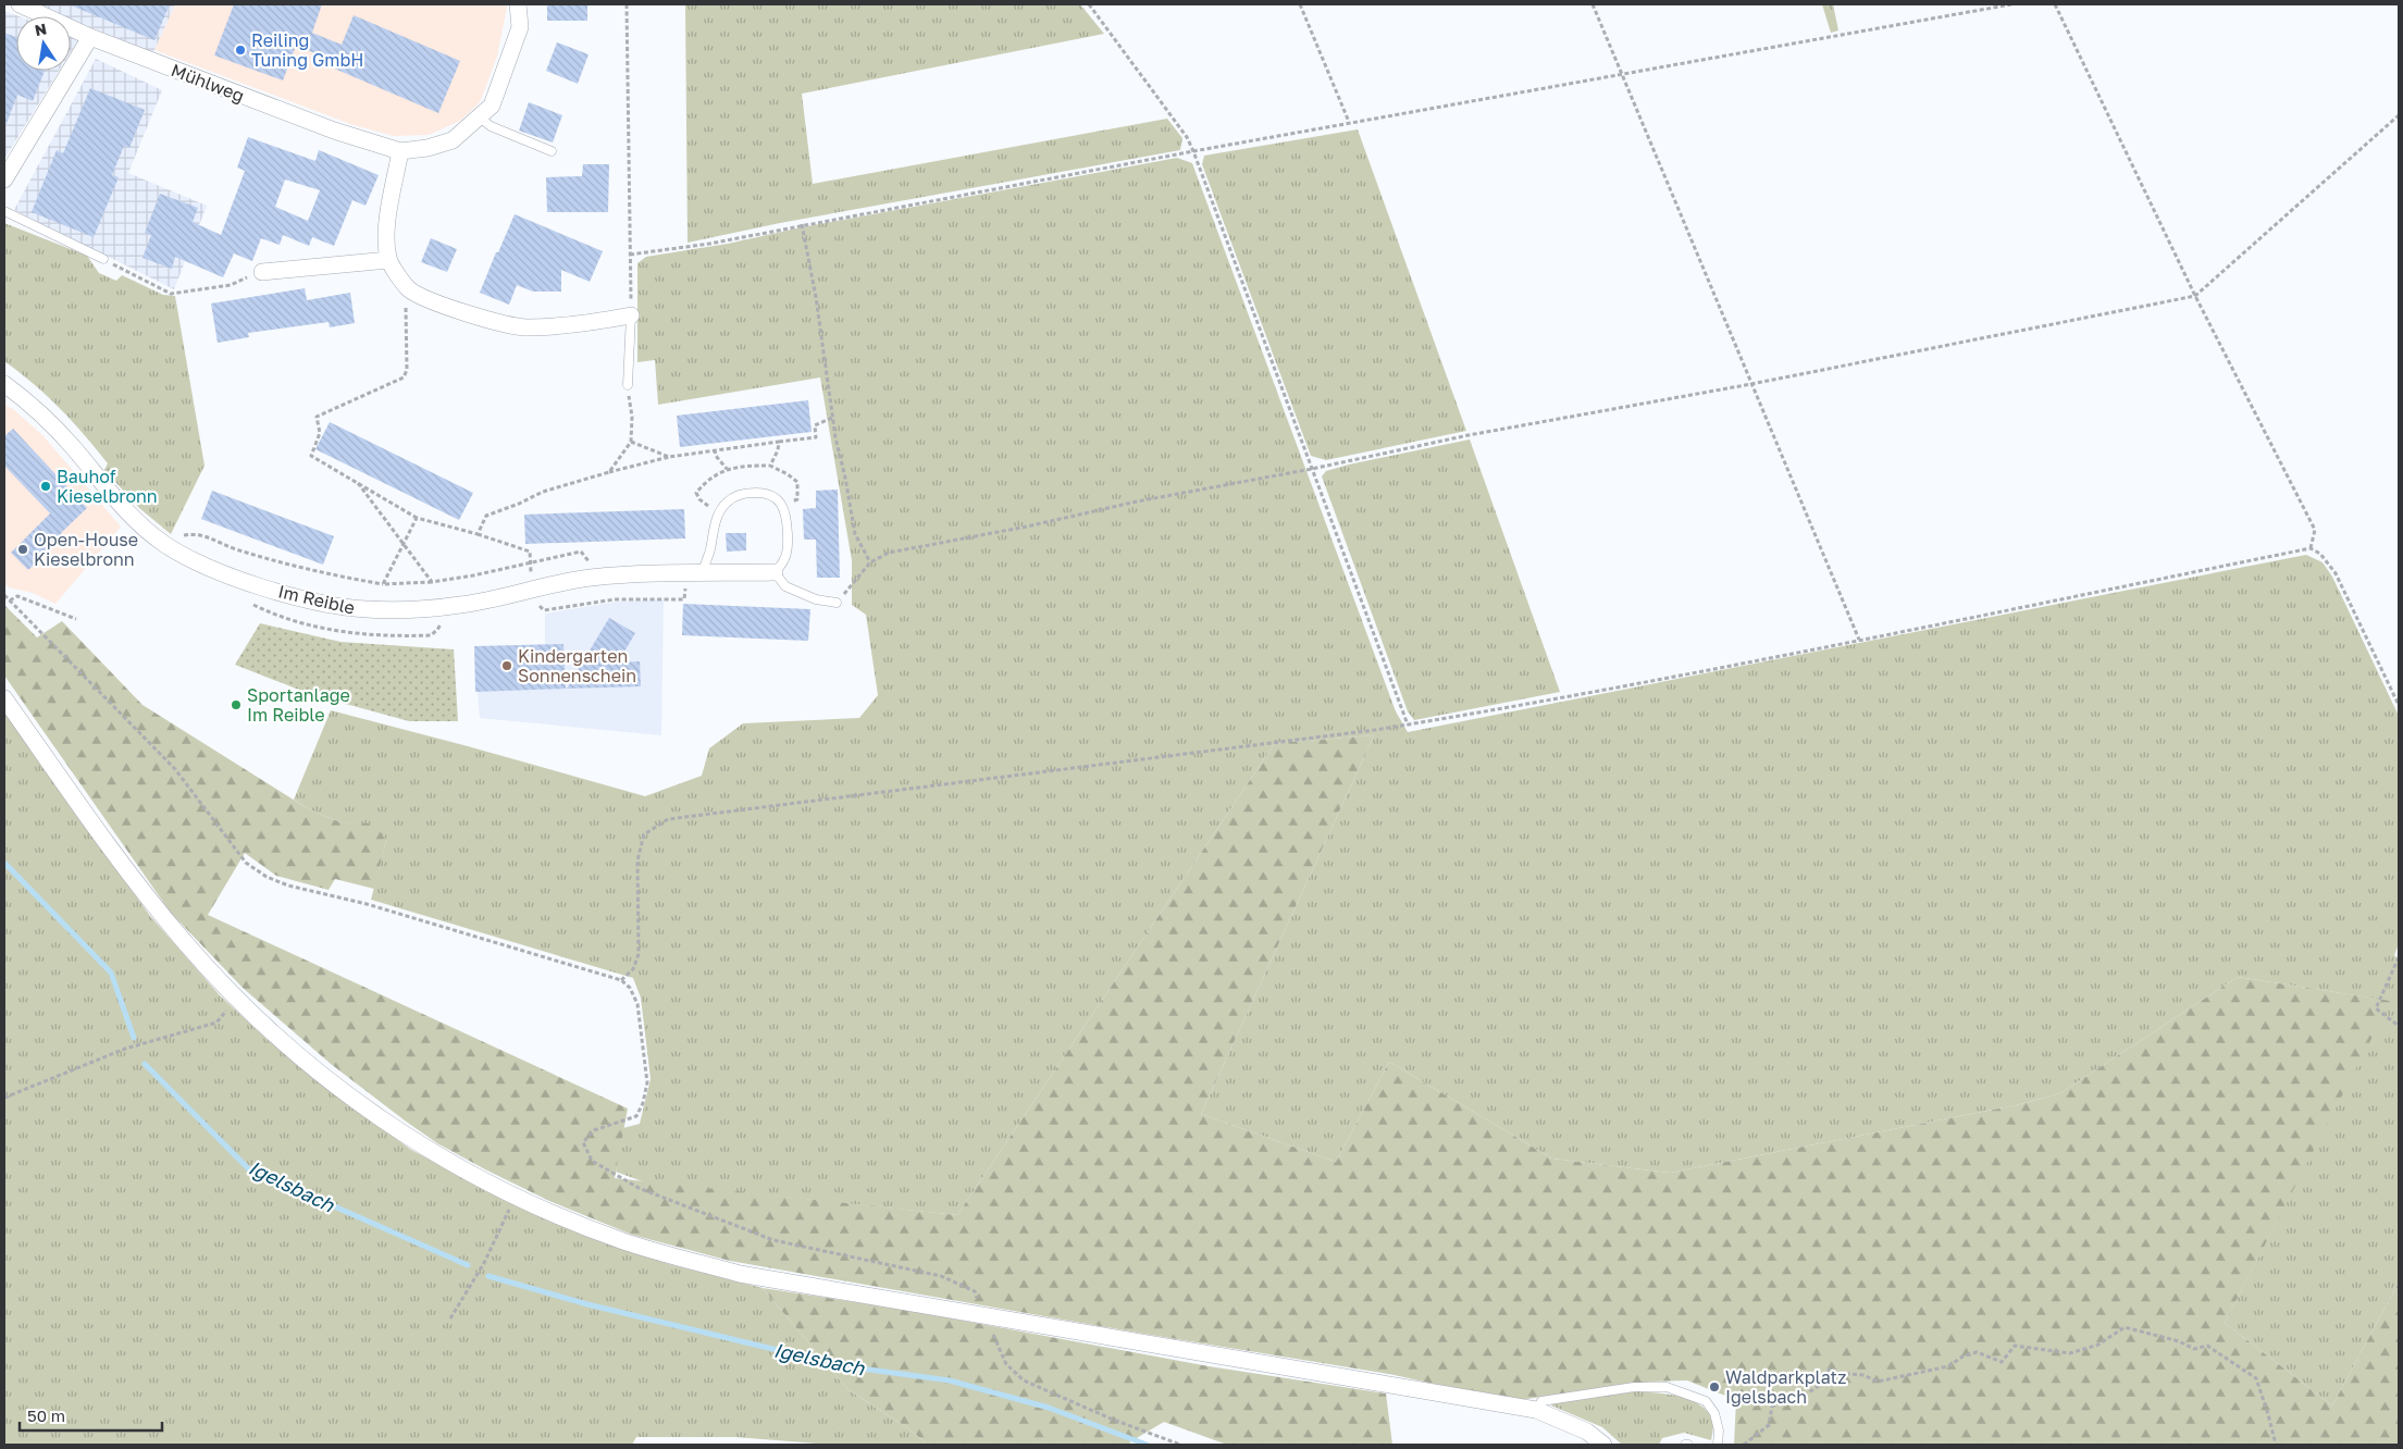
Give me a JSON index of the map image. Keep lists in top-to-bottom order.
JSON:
{
  "streets": {
    "street": ["Mühlweg", "Im Reible"]
  },
  "water": ["Igelsbach"],
  "places": [
    "Reiling Tuning GmbH",
    "Bauhof Kieselbronn",
    "Open-House Kieselbronn",
    "Kindergarten Sonnenschein",
    "Sportanlage Im Reible",
    "Waldparkplatz Igelsbach"
  ],
  "scale_bar": "50 m",
  "north": "top"
}
